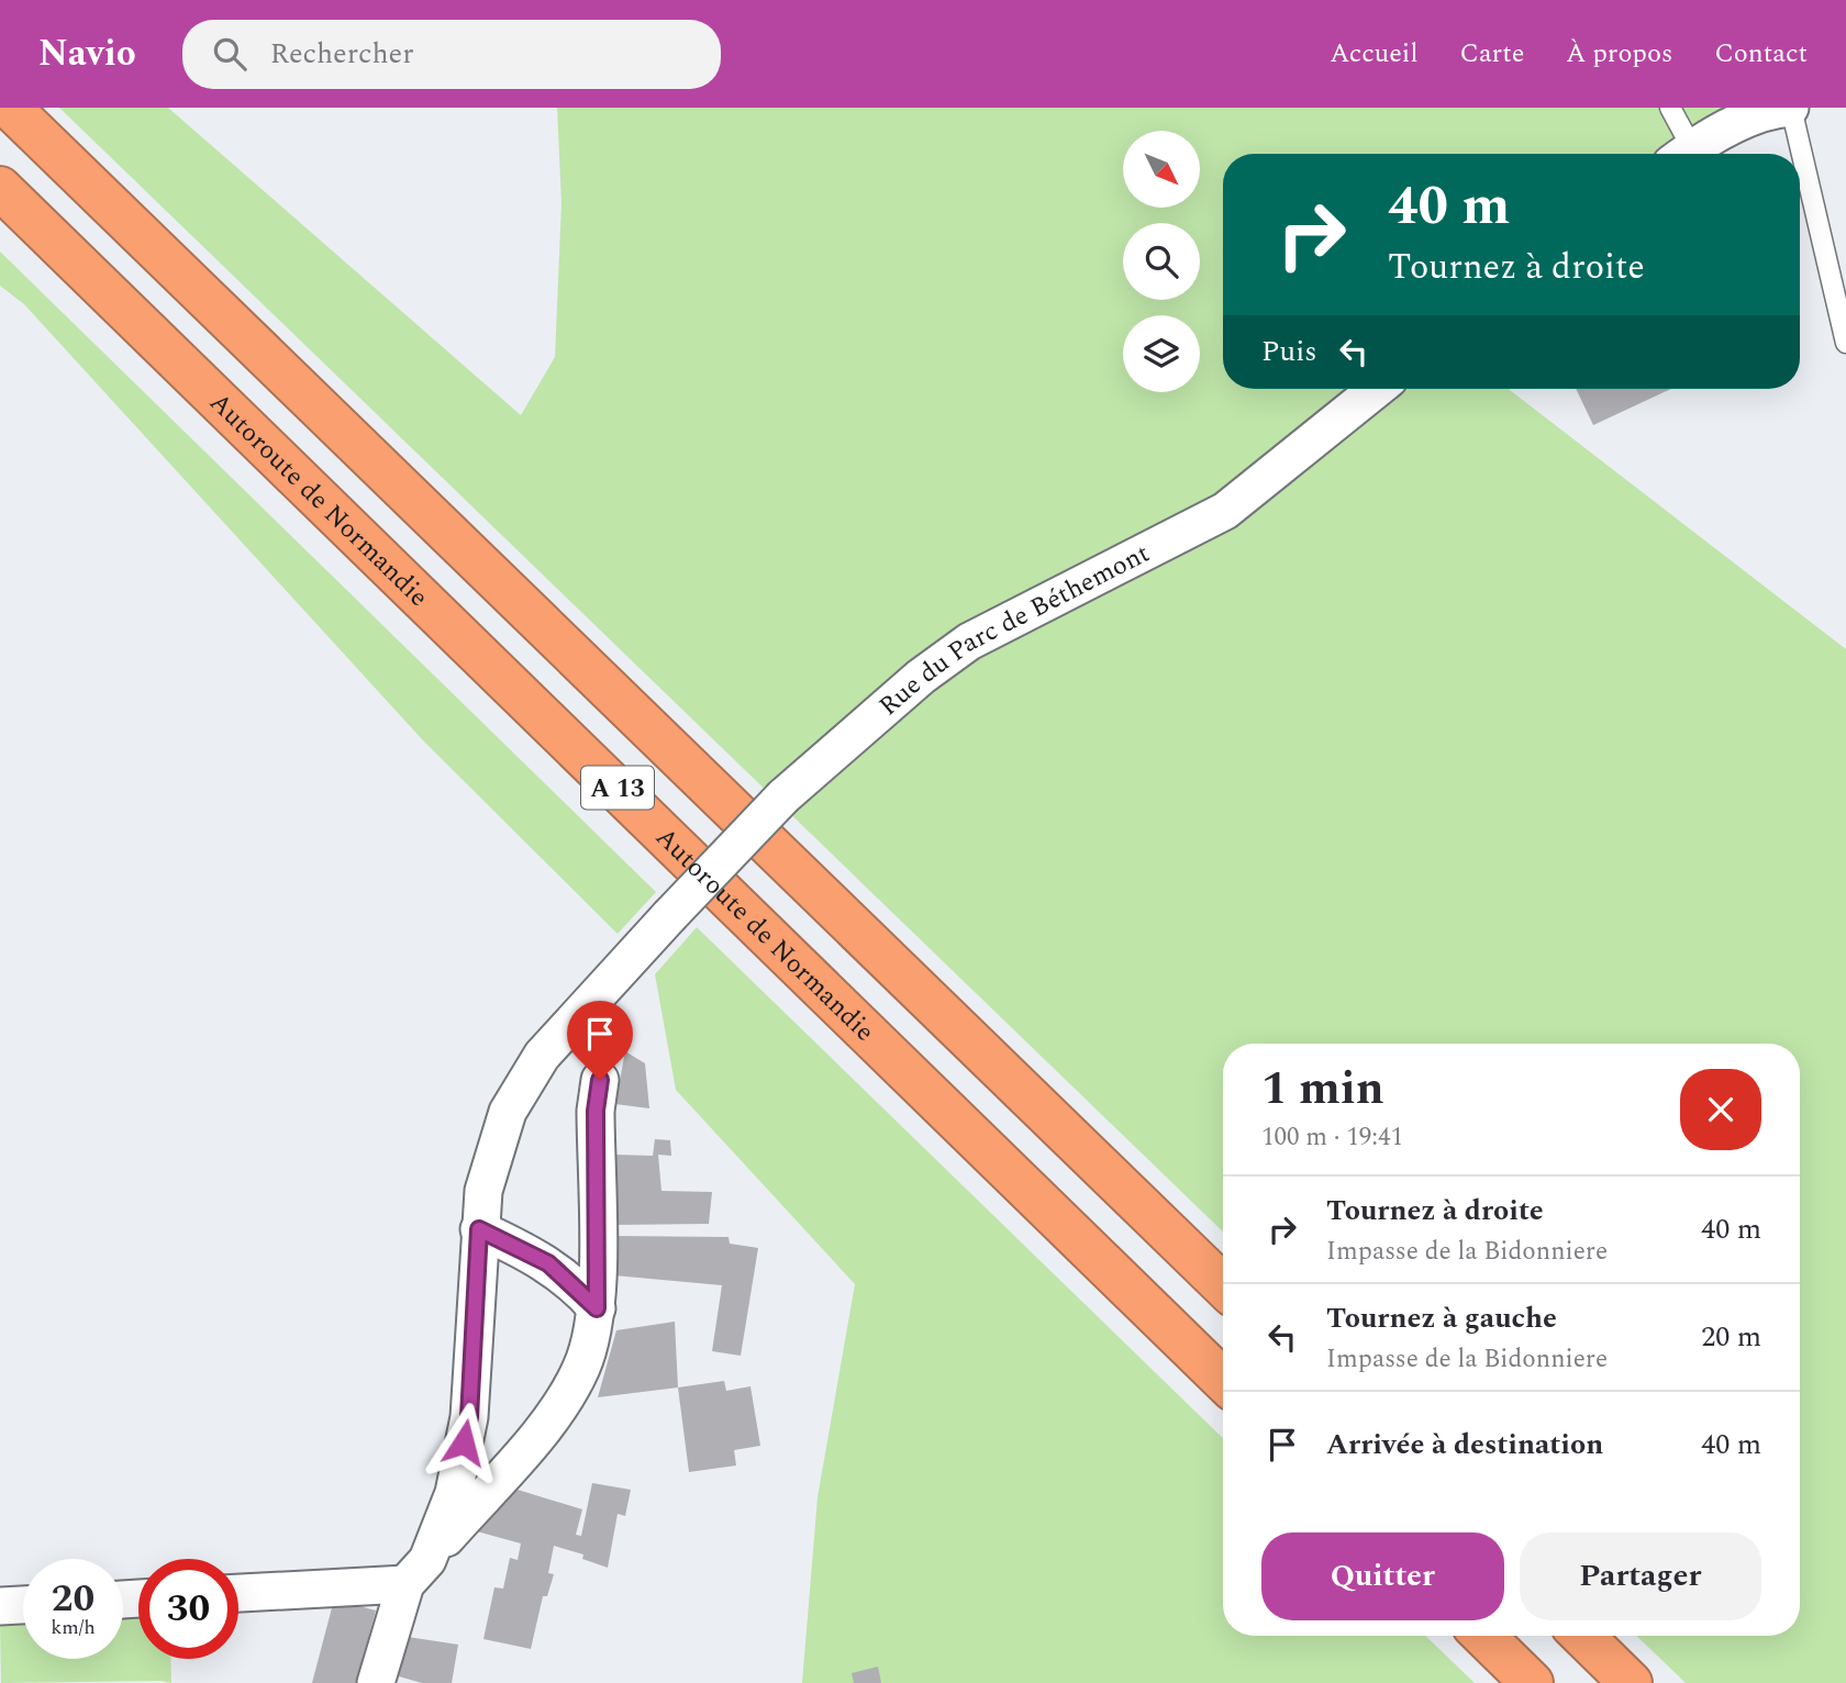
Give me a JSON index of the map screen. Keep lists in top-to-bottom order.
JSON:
{
  "streets": {
    "highway": ["Autoroute de Normandie", "A 13"],
    "street": ["Rue du Parc de Béthemont"]
  },
  "north": "bottom right",
  "page": {
    "header": "Navio",
    "search": "Rechercher",
    "nav": [
      "Accueil",
      "Carte",
      "À propos",
      "Contact"
    ],
    "turn": ["40 m", "Tournez à droite"],
    "then": "Puis",
    "heading": ["1 min", "100 m · 19:41"],
    "list": [
      {
        "name": "Tournez à droite",
        "note": "Impasse de la Bidonniere",
        "value": "40 m"
      },
      {
        "name": "Tournez à gauche",
        "note": "Impasse de la Bidonniere",
        "value": "20 m"
      },
      {
        "name": "Arrivée à destination",
        "value": "40 m"
      }
    ],
    "buttons": ["Quitter", "Partager"],
    "speed": "20 km/h",
    "limit": "30"
  }
}
